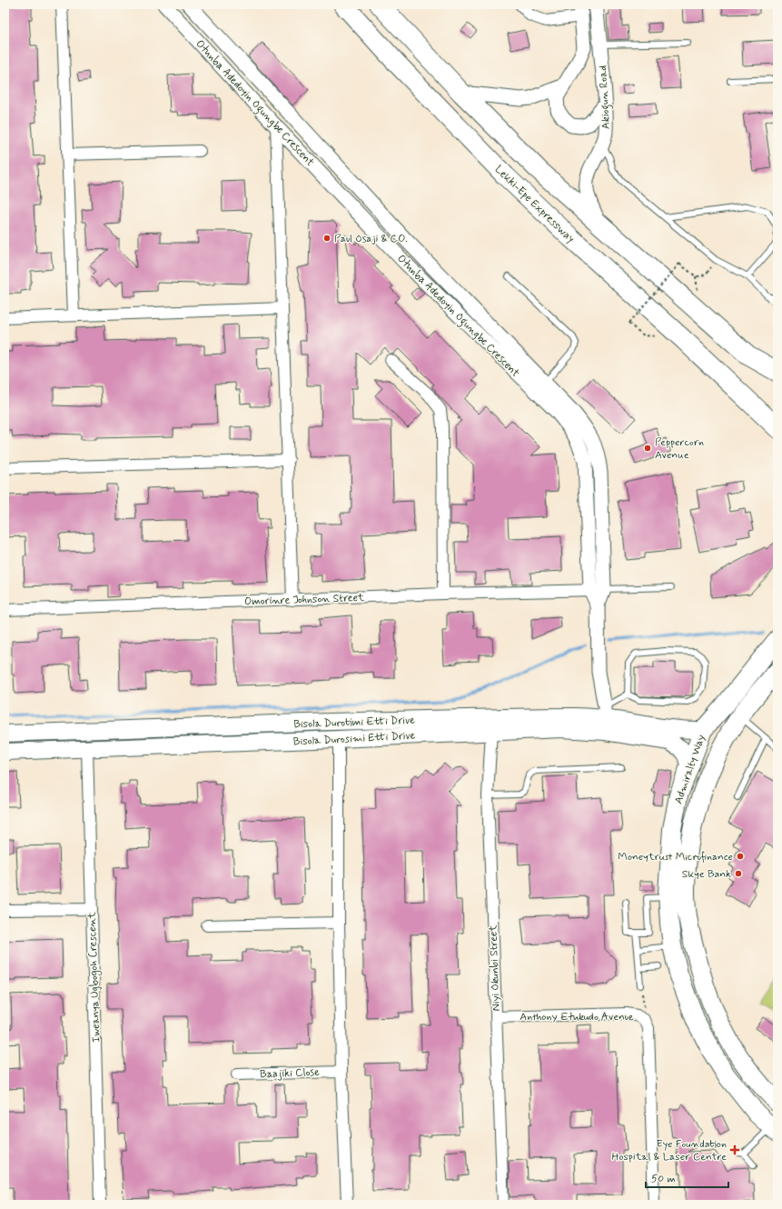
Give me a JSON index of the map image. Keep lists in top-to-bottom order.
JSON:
{
  "streets": {
    "highway": ["Lekki-Epe Expressway"],
    "main road": ["Bisola Durotimi Etti Drive", "Bisola Durosimi Etti Drive", "Admiralty Way"],
    "street": [
      "Akiogun Road",
      "Otunba Adedoyin Ogungbe Crescent",
      "Omorinre Johnson Street",
      "Niyi Okunbi Street",
      "Iweanya Ugbogoh Crescent",
      "Anthony Etukudo Avenue",
      "Baajiki Close"
    ]
  },
  "crossings": [
    ["Otunba Adedoyin Ogungbe Crescent", "Omorinre Johnson Street"],
    ["Otunba Adedoyin Ogungbe Crescent", "Bisola Durotimi Etti Drive"],
    ["Otunba Adedoyin Ogungbe Crescent", "Bisola Durosimi Etti Drive"],
    ["Bisola Durotimi Etti Drive", "Bisola Durosimi Etti Drive"],
    ["Bisola Durotimi Etti Drive", "Admiralty Way"],
    ["Bisola Durosimi Etti Drive", "Admiralty Way"],
    ["Bisola Durosimi Etti Drive", "Niyi Okunbi Street"],
    ["Bisola Durosimi Etti Drive", "Iweanya Ugbogoh Crescent"],
    ["Niyi Okunbi Street", "Anthony Etukudo Avenue"]
  ],
  "places": {
    "other": [
      "Paul Osaji & CO.",
      "Peppercorn Avenue",
      "Moneytrust Microfinance",
      "Skye Bank"
    ],
    "health": ["Eye Foundation Hospital & Laser Centre"]
  },
  "scale_bar": "50 m"
}
